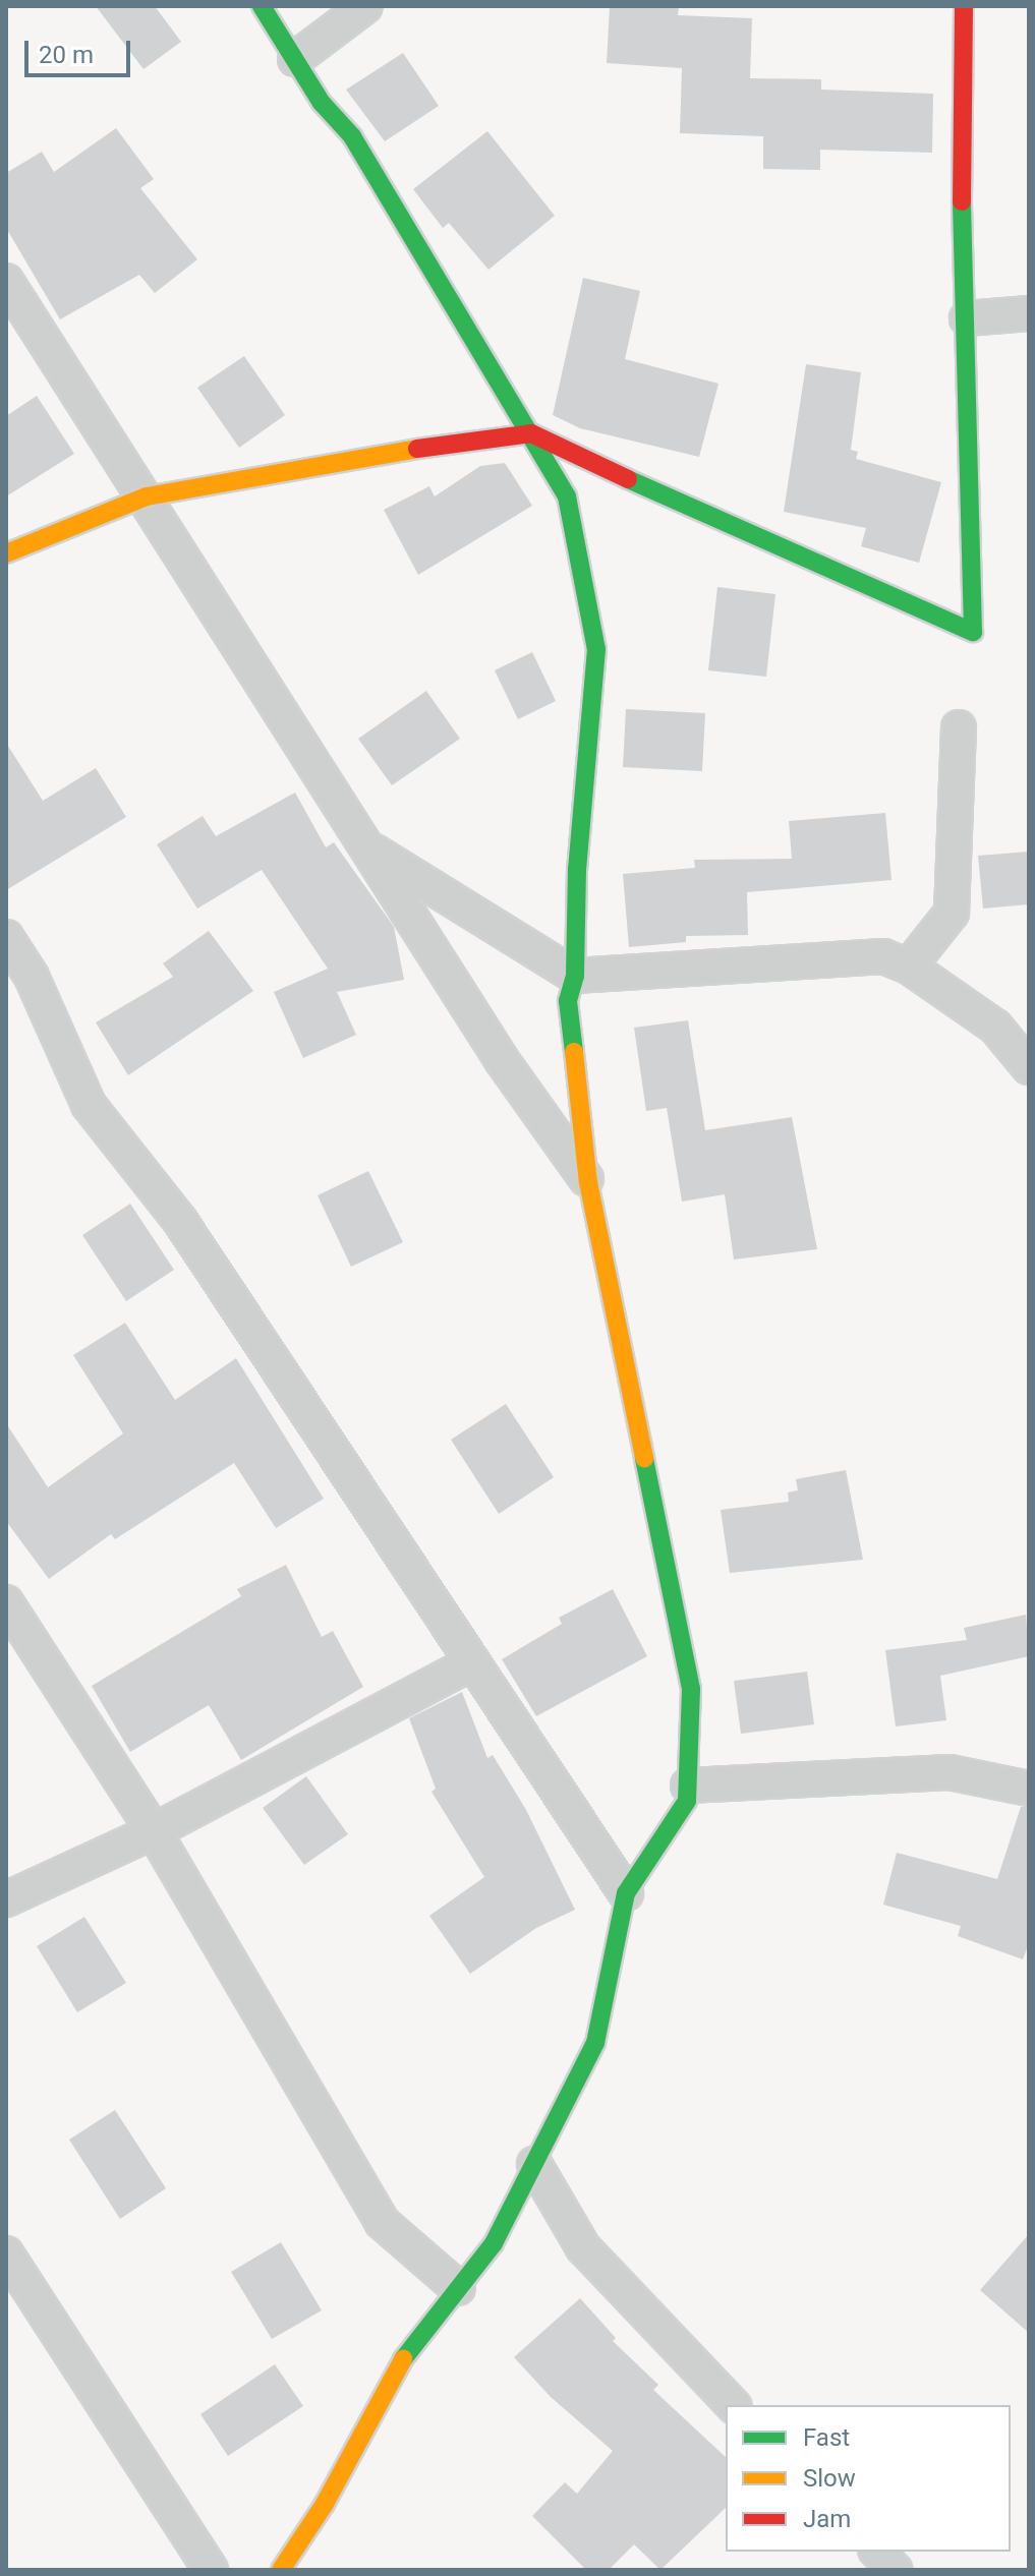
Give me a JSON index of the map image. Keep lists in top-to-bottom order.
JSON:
{
  "legend": ["Fast", "Slow", "Jam"],
  "scale_bar": "20 m"
}
